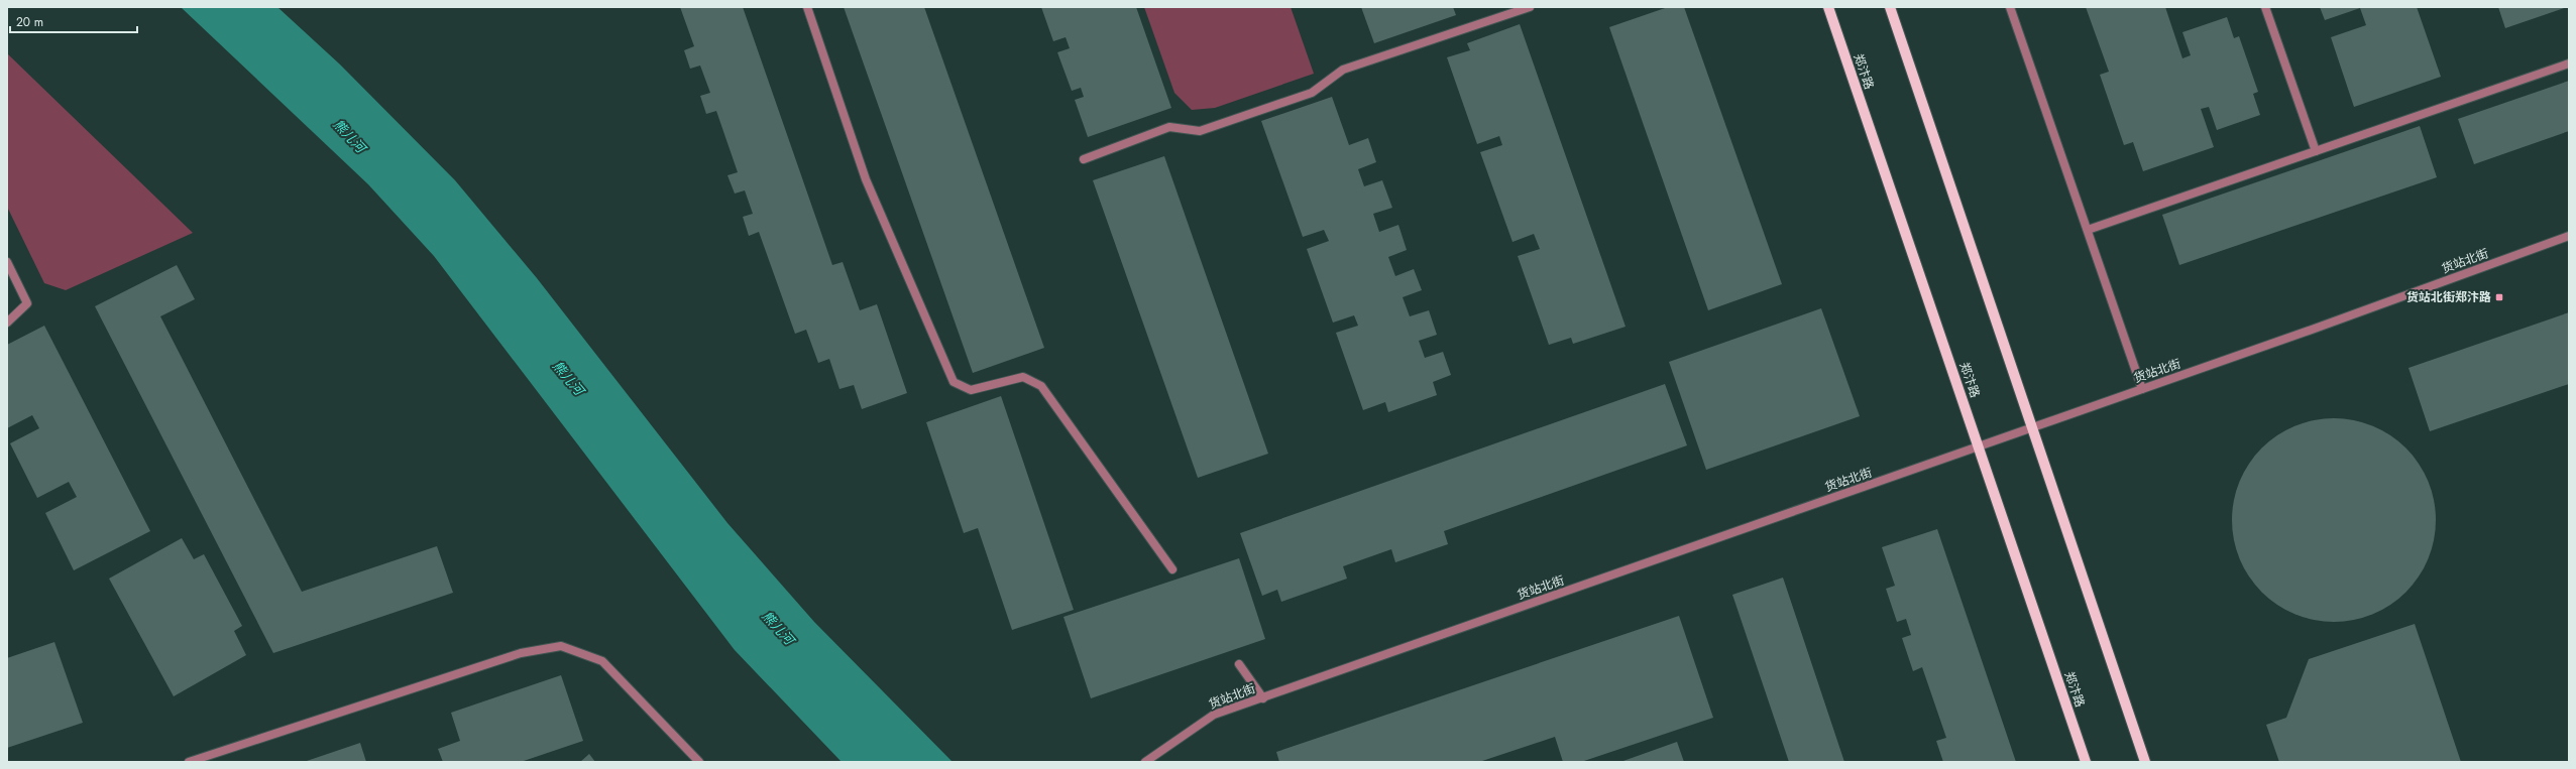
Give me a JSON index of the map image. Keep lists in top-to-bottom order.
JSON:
{
  "streets": {
    "main road": ["郑汴路"],
    "street": ["货站北街"]
  },
  "crossings": [
    ["郑汴路", "货站北街"]
  ],
  "water": ["熊儿河"],
  "places": {
    "transit": ["货站北街郑汴路"]
  },
  "scale_bar": "20 m"
}
